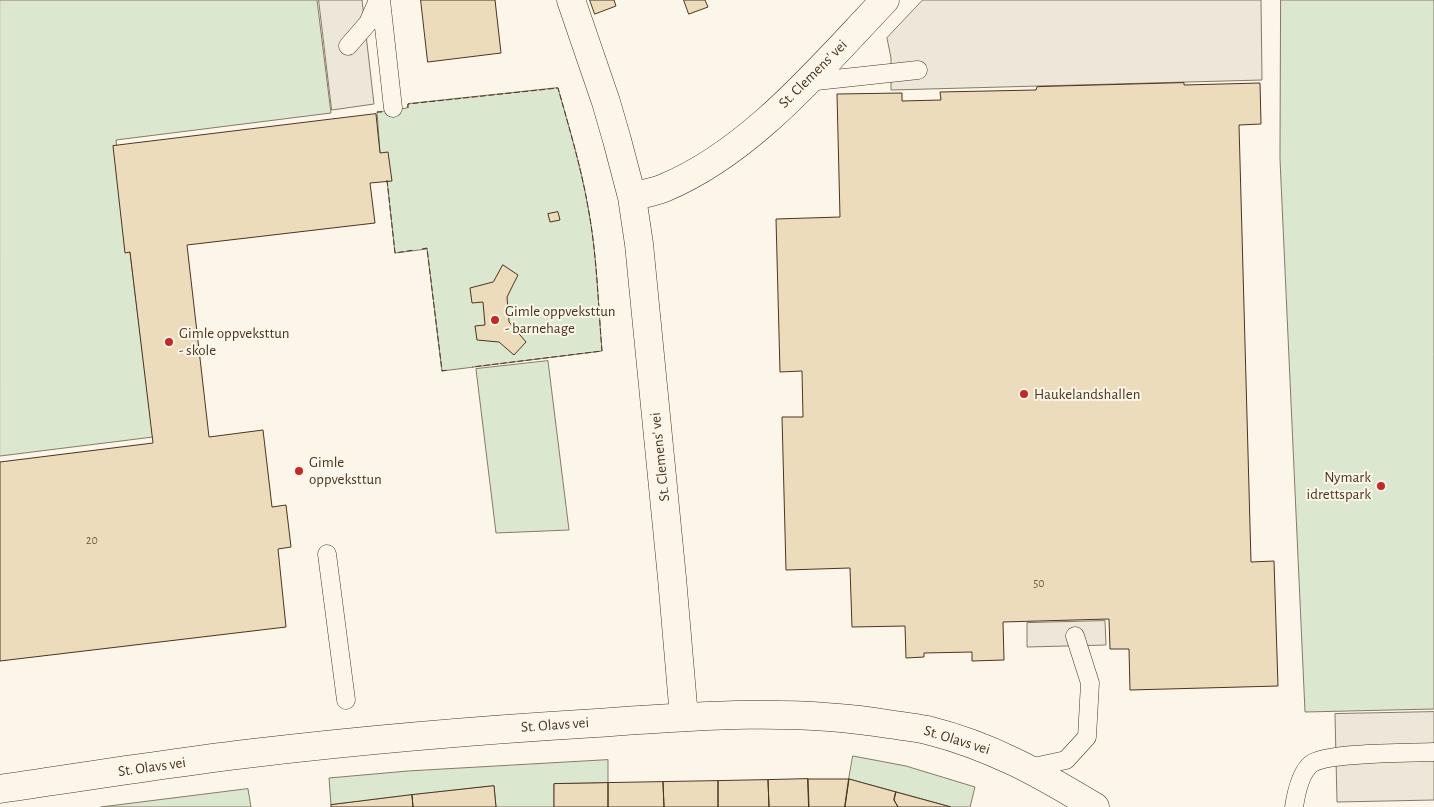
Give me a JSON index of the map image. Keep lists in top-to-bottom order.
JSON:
{
  "streets": {
    "street": ["St. Clemens' vei", "St. Olavs vei"]
  },
  "crossings": [
    ["St. Clemens' vei", "St. Olavs vei"]
  ],
  "places": [
    "Gimle oppveksttun - barnehage",
    "Gimle oppveksttun - skole",
    "Haukelandshallen",
    "Gimle oppveksttun",
    "Nymark idrettspark"
  ],
  "house_numbers": ["20", "50"]
}
